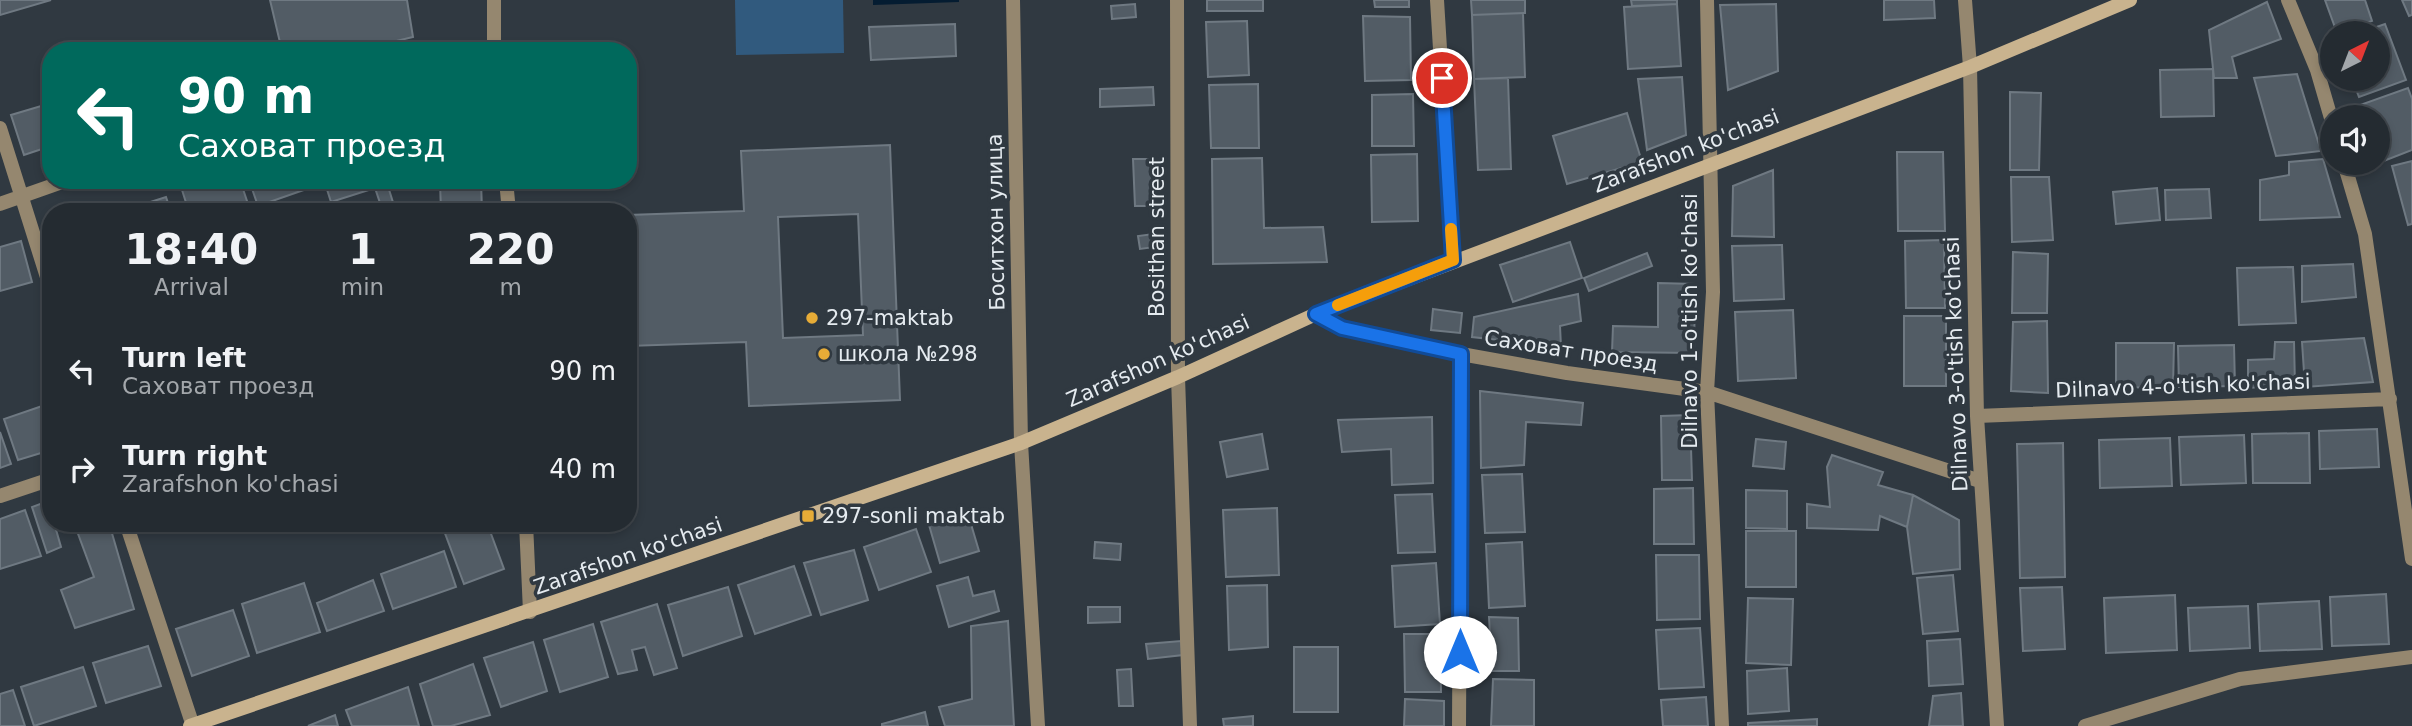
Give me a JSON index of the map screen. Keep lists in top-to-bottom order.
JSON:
{
  "streets": {
    "street": [
      "Zarafshon ko'chasi",
      "Боситхон улица",
      "Bosithan street",
      "Dilnavo 1-o'tish ko'chasi",
      "Саховат проезд",
      "Dilnavo 3-o'tish ko'chasi",
      "Dilnavo 4-o'tish ko'chasi"
    ]
  },
  "crossings": [
    ["Zarafshon ko'chasi", "Боситхон улица"],
    ["Zarafshon ko'chasi", "Bosithan street"],
    ["Zarafshon ko'chasi", "Dilnavo 1-o'tish ko'chasi"],
    ["Zarafshon ko'chasi", "Саховат проезд"],
    ["Zarafshon ko'chasi", "Dilnavo 3-o'tish ko'chasi"],
    ["Dilnavo 1-o'tish ko'chasi", "Саховат проезд"],
    ["Саховат проезд", "Dilnavo 3-o'tish ko'chasi"],
    ["Dilnavo 3-o'tish ko'chasi", "Dilnavo 4-o'tish ko'chasi"]
  ],
  "places": {
    "other": ["297-maktab", "школа №298"],
    "transit": ["297-sonli maktab"]
  },
  "north": "top right",
  "page": {
    "turn": ["90 m", "Саховат проезд"],
    "eta": [
      "18:40",
      "Arrival",
      "1",
      "min",
      "220",
      "m"
    ],
    "list": [
      {
        "name": "Turn left",
        "note": "Саховат проезд",
        "value": "90 m"
      },
      {
        "name": "Turn right",
        "note": "Zarafshon ko'chasi",
        "value": "40 m"
      }
    ]
  }
}
